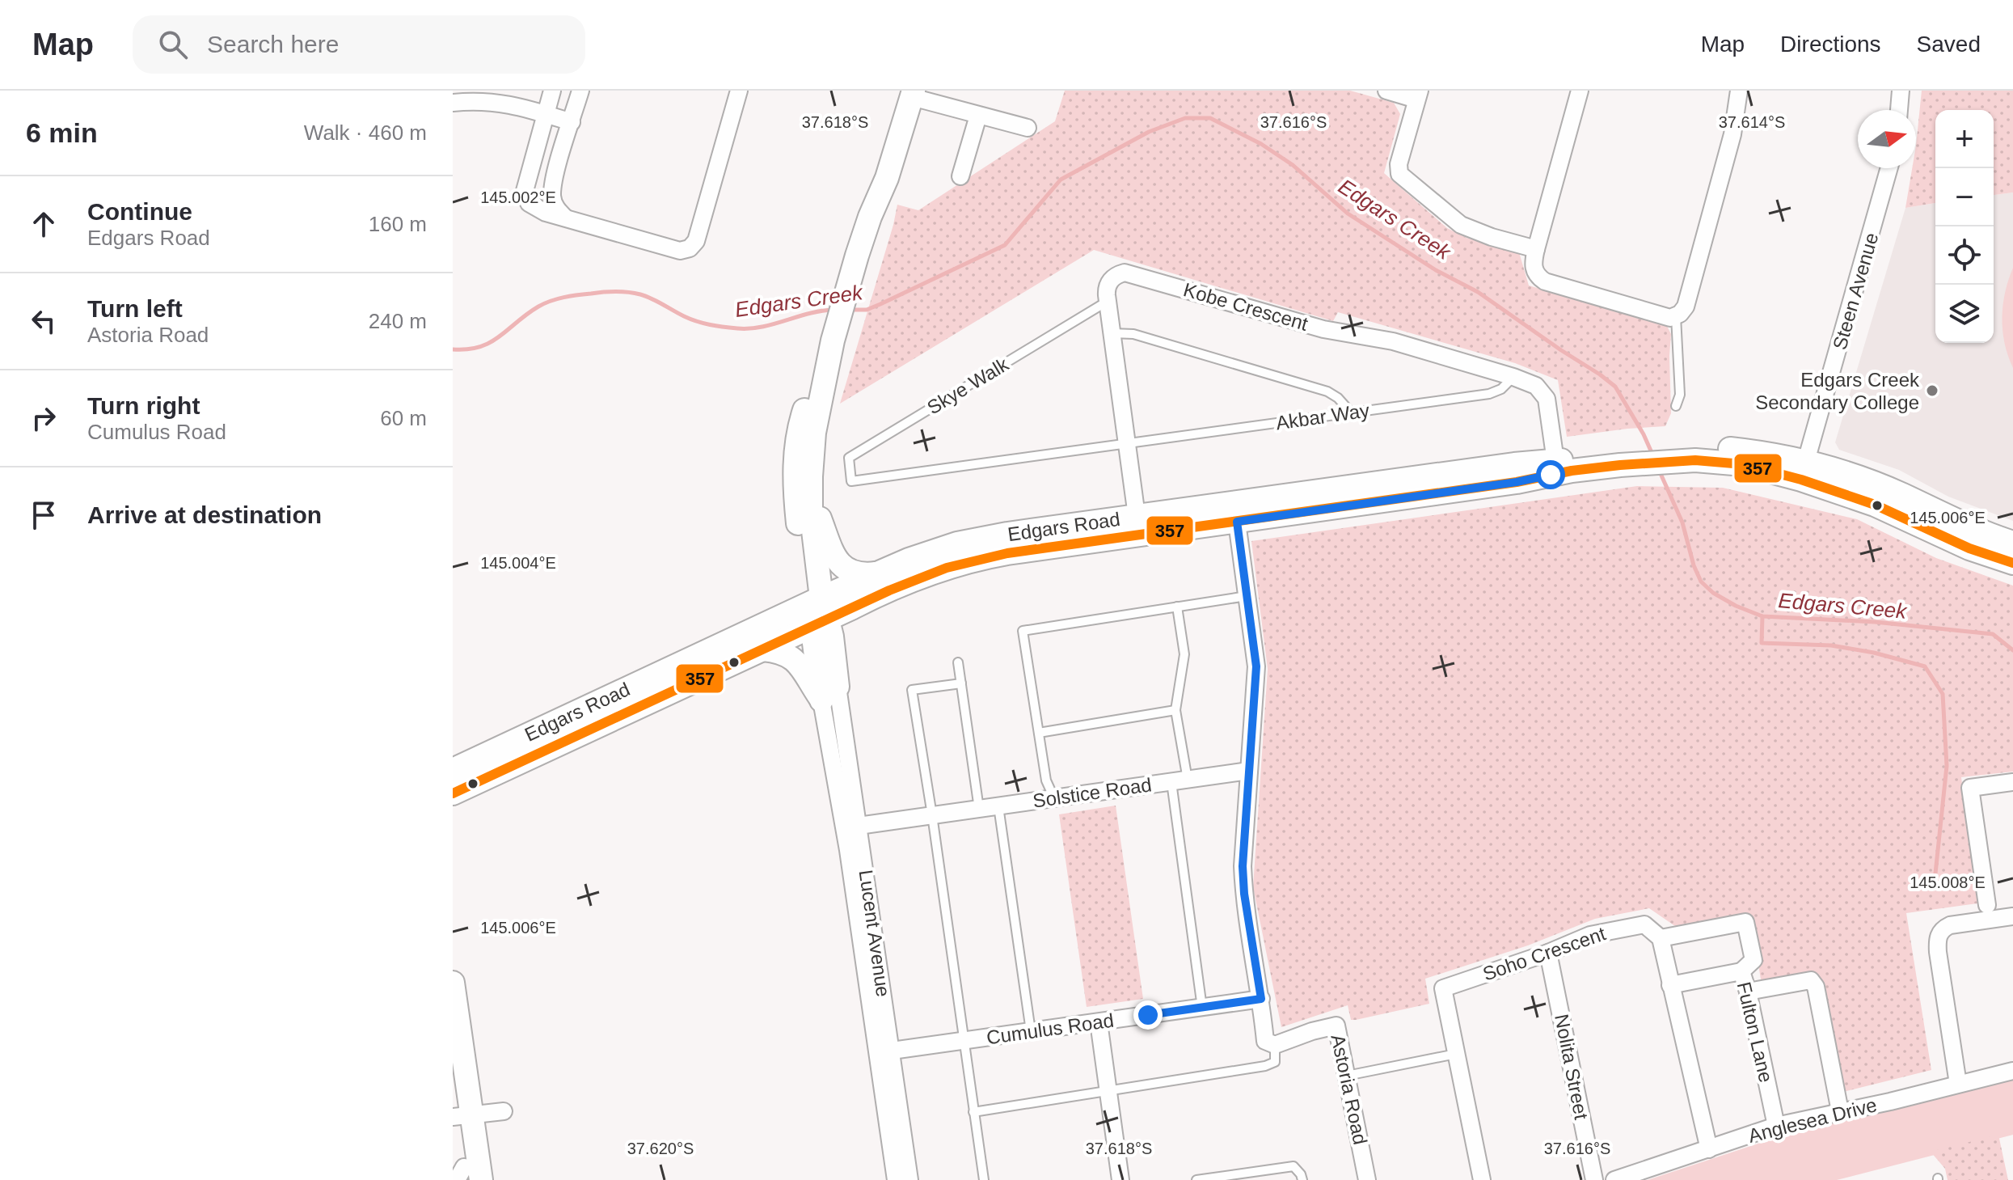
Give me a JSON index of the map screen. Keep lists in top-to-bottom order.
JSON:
{
  "streets": {
    "main road": ["Edgars Road"],
    "street": [
      "Steen Avenue",
      "Kobe Crescent",
      "Solstice Road",
      "Lucent Avenue",
      "Soho Crescent",
      "Cumulus Road",
      "Fulton Lane",
      "Nolita Street",
      "Astoria Road",
      "Anglesea Drive"
    ],
    "lane": ["Skye Walk", "Akbar Way"]
  },
  "crossings": [
    ["Steen Avenue", "Edgars Road"],
    ["Kobe Crescent", "Skye Walk"],
    ["Kobe Crescent", "Akbar Way"],
    ["Kobe Crescent", "Edgars Road"],
    ["Skye Walk", "Akbar Way"],
    ["Solstice Road", "Lucent Avenue"],
    ["Lucent Avenue", "Cumulus Road"],
    ["Soho Crescent", "Nolita Street"],
    ["Fulton Lane", "Anglesea Drive"]
  ],
  "water": ["Edgars Creek"],
  "places": ["Edgars Creek Secondary College"],
  "lines": ["transit line 357"],
  "north": "right",
  "page": {
    "header": "Map",
    "search": "Search here",
    "nav": ["Map", "Directions", "Saved"],
    "heading": ["6 min", "Walk · 460 m"],
    "map_buttons": ["+", "−"],
    "list": [
      ["Continue", "Edgars Road", "160 m"],
      ["Turn left", "Astoria Road", "240 m"],
      ["Turn right", "Cumulus Road", "60 m"],
      "Arrive at destination"
    ]
  },
  "coordinates": [
    "37.618°S",
    "37.616°S",
    "37.614°S",
    "145.002°E",
    "145.006°E",
    "145.004°E",
    "145.008°E",
    "37.620°S"
  ]
}
